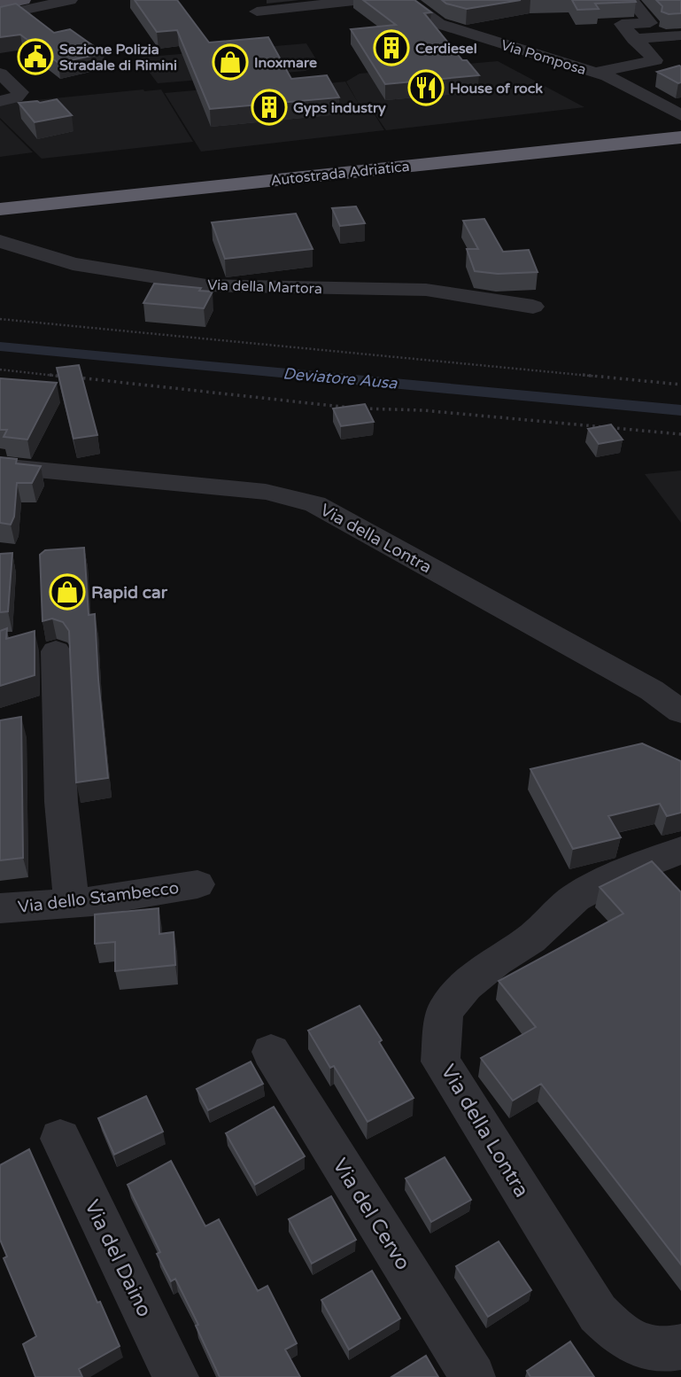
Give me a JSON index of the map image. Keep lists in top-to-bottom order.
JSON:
{
  "streets": {
    "highway": ["Autostrada Adriatica"],
    "street": [
      "Via Pomposa",
      "Via della Martora",
      "Via della Lontra",
      "Via dello Stambecco",
      "Via del Cervo",
      "Via del Daino"
    ]
  },
  "crossings": [
    ["Via Pomposa", "Autostrada Adriatica"]
  ],
  "water": ["Deviatore Ausa"],
  "places": {
    "building": ["Cerdiesel", "Gyps industry"],
    "public building": ["Sezione Polizia Stradale di Rimini"],
    "shop": ["Inoxmare", "Rapid car"],
    "restaurant": ["House of rock"]
  }
}
